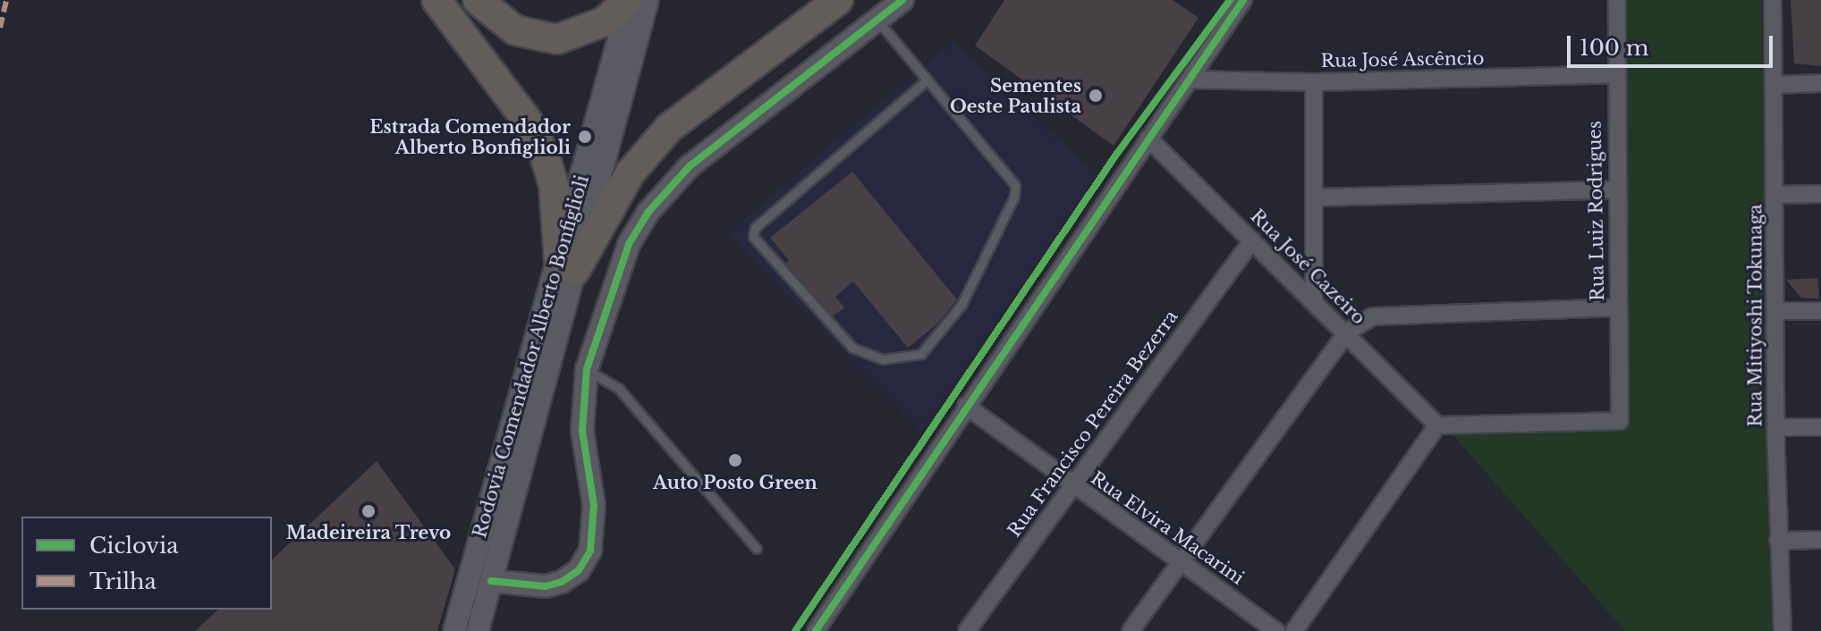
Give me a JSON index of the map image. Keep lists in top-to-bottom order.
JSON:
{
  "streets": {
    "main road": ["Rodovia Comendador Alberto Bonfiglioli"],
    "street": [
      "Rua José Ascêncio",
      "Rua Luiz Rodrigues",
      "Rua José Cazeiro",
      "Rua Mitiyoshi Tokunaga",
      "Rua Francisco Pereira Bezerra",
      "Rua Elvira Macarini"
    ]
  },
  "crossings": [
    ["Rua José Ascêncio", "Rua Luiz Rodrigues"],
    ["Rua Luiz Rodrigues", "Rua José Cazeiro"],
    ["Rua José Cazeiro", "Rua Francisco Pereira Bezerra"],
    ["Rua Francisco Pereira Bezerra", "Rua Elvira Macarini"]
  ],
  "places": [
    "Sementes Oeste Paulista",
    "Estrada Comendador Alberto Bonfiglioli",
    "Auto Posto Green",
    "Madeireira Trevo"
  ],
  "legend": ["Ciclovia", "Trilha"],
  "scale_bar": "100 m"
}
